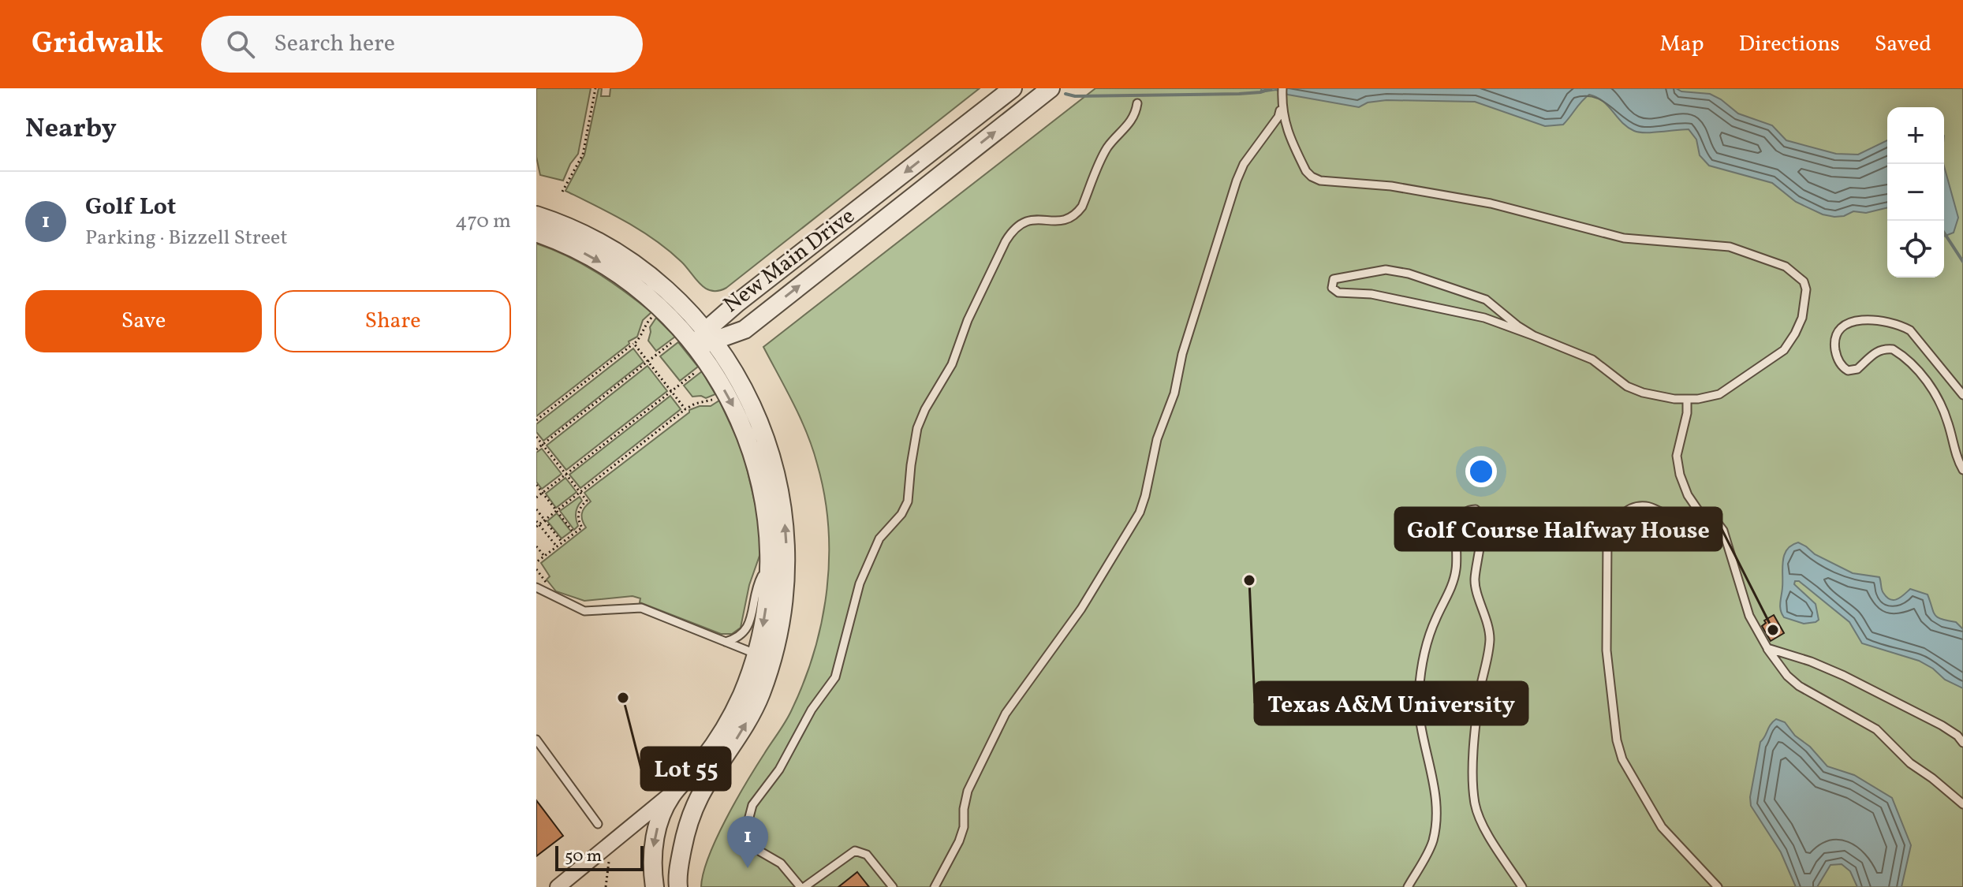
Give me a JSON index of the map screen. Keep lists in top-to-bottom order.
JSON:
{
  "streets": {
    "street": ["New Main Drive"]
  },
  "places": ["Texas A&M University", "Golf Course Halfway House", "Lot 55"],
  "scale_bar": "50 m",
  "page": {
    "header": "Gridwalk",
    "search": "Search here",
    "nav": ["Map", "Directions", "Saved"],
    "heading": "Nearby",
    "map_buttons": ["+", "−"],
    "list": [
      {
        "mark": "1",
        "name": "Golf Lot",
        "note": "Parking · Bizzell Street",
        "value": "470 m"
      }
    ],
    "buttons": ["Save", "Share"],
    "pins": "1",
    "scale": "50 m"
  }
}
